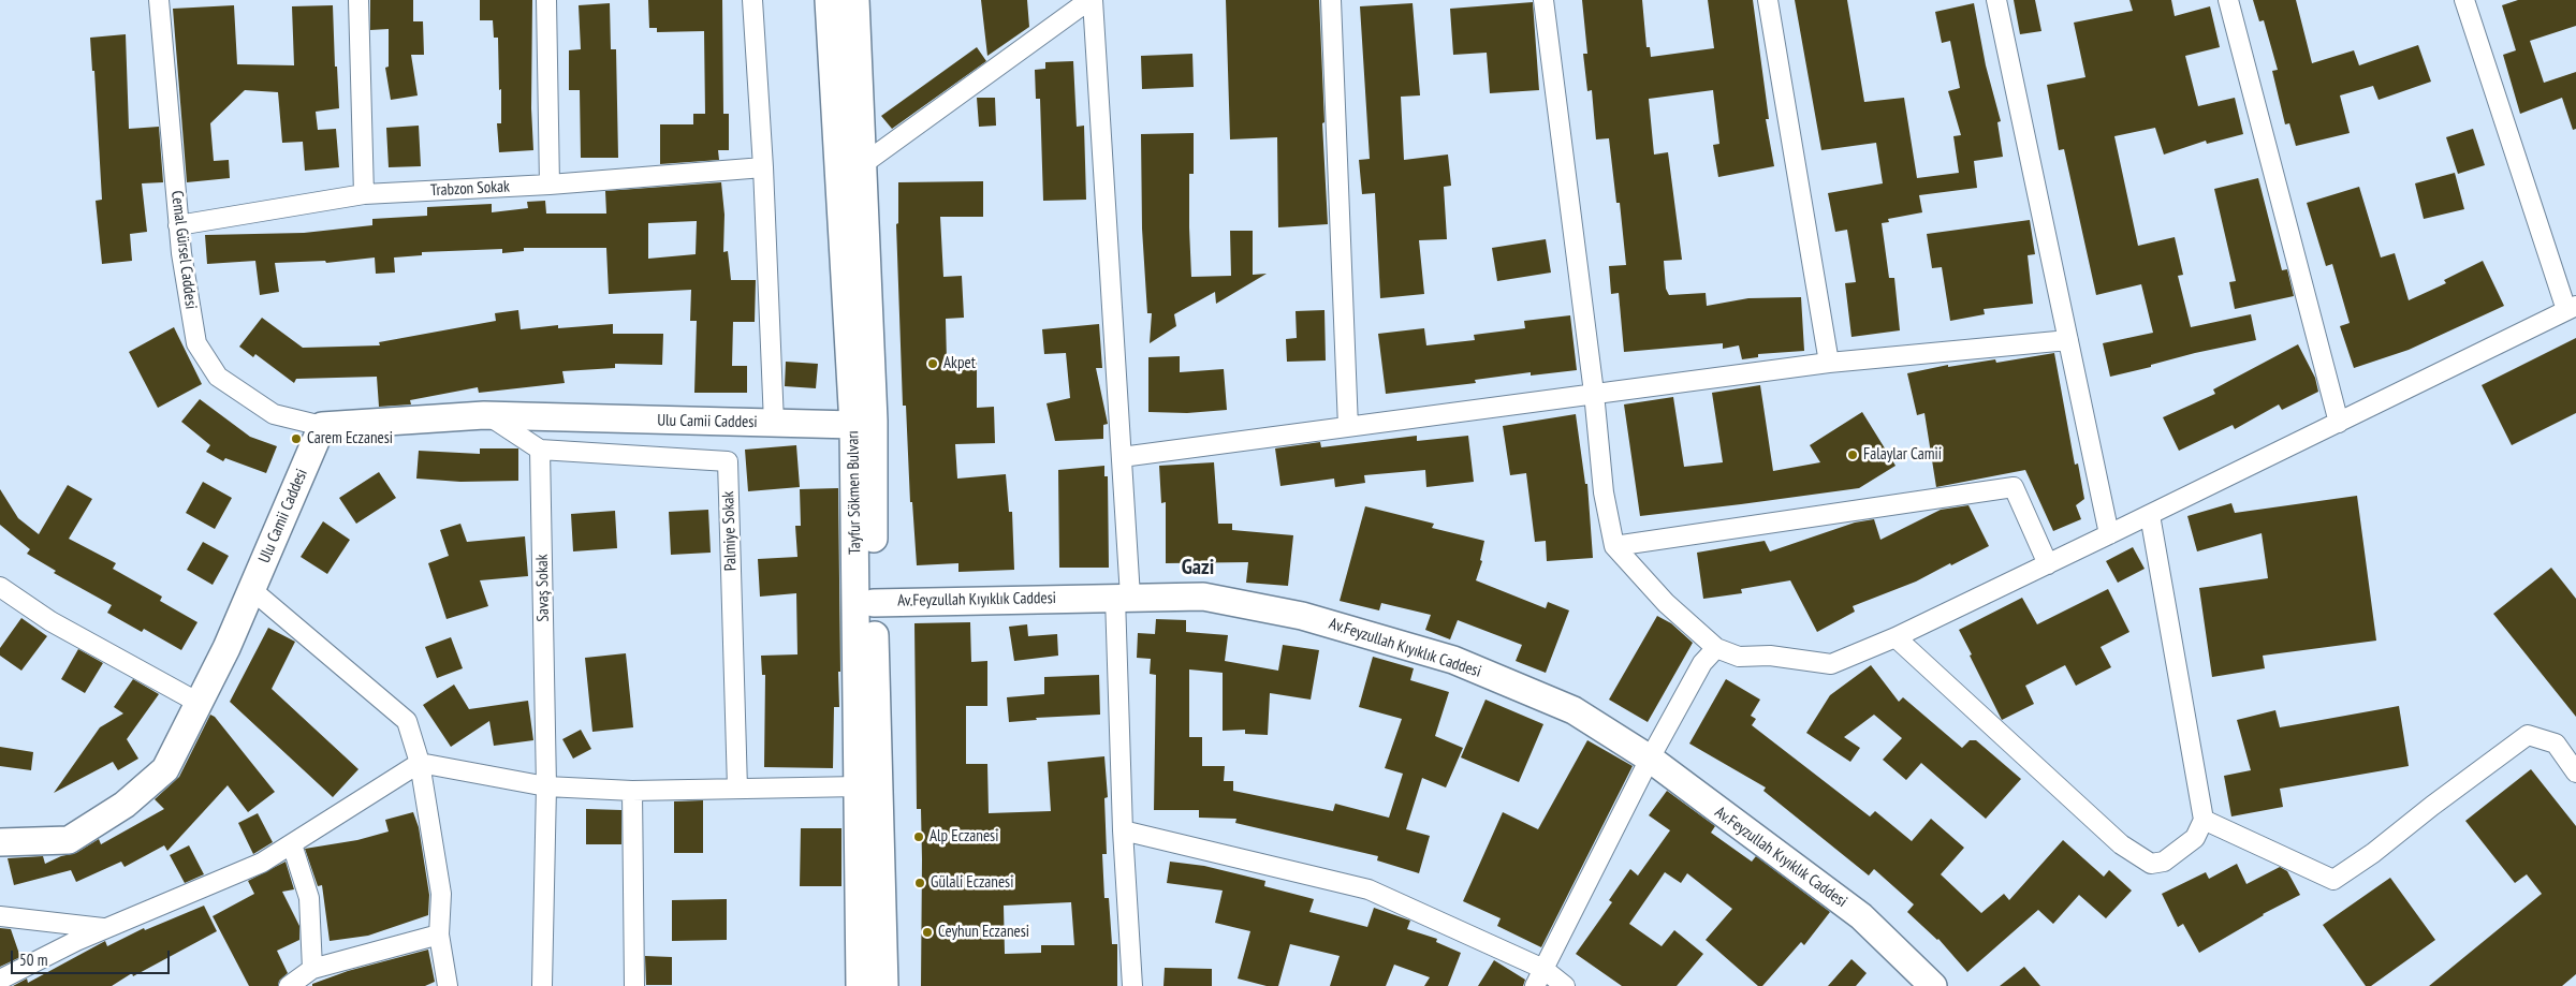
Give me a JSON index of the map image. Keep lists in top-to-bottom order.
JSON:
{
  "streets": {
    "street": [
      "Trabzon Sokak",
      "Cemal Gürsel Caddesi",
      "Ulu Camii Caddesi",
      "Tayfur Sökmen Bulvarı",
      "Palmiye Sokak",
      "Savaş Sokak",
      "Av.Feyzullah Kıyıklık Caddesi"
    ]
  },
  "crossings": [
    ["Trabzon Sokak", "Cemal Gürsel Caddesi"],
    ["Cemal Gürsel Caddesi", "Ulu Camii Caddesi"],
    ["Ulu Camii Caddesi", "Tayfur Sökmen Bulvarı"],
    ["Tayfur Sökmen Bulvarı", "Av.Feyzullah Kıyıklık Caddesi"],
    ["Palmiye Sokak", "Savaş Sokak"]
  ],
  "districts": ["Gazi"],
  "places": [
    "Akpet",
    "Carem Eczanesi",
    "Falaylar Camii",
    "Alp Eczanesi",
    "Gülali Eczanesi",
    "Ceyhun Eczanesi"
  ],
  "scale_bar": "50 m"
}
